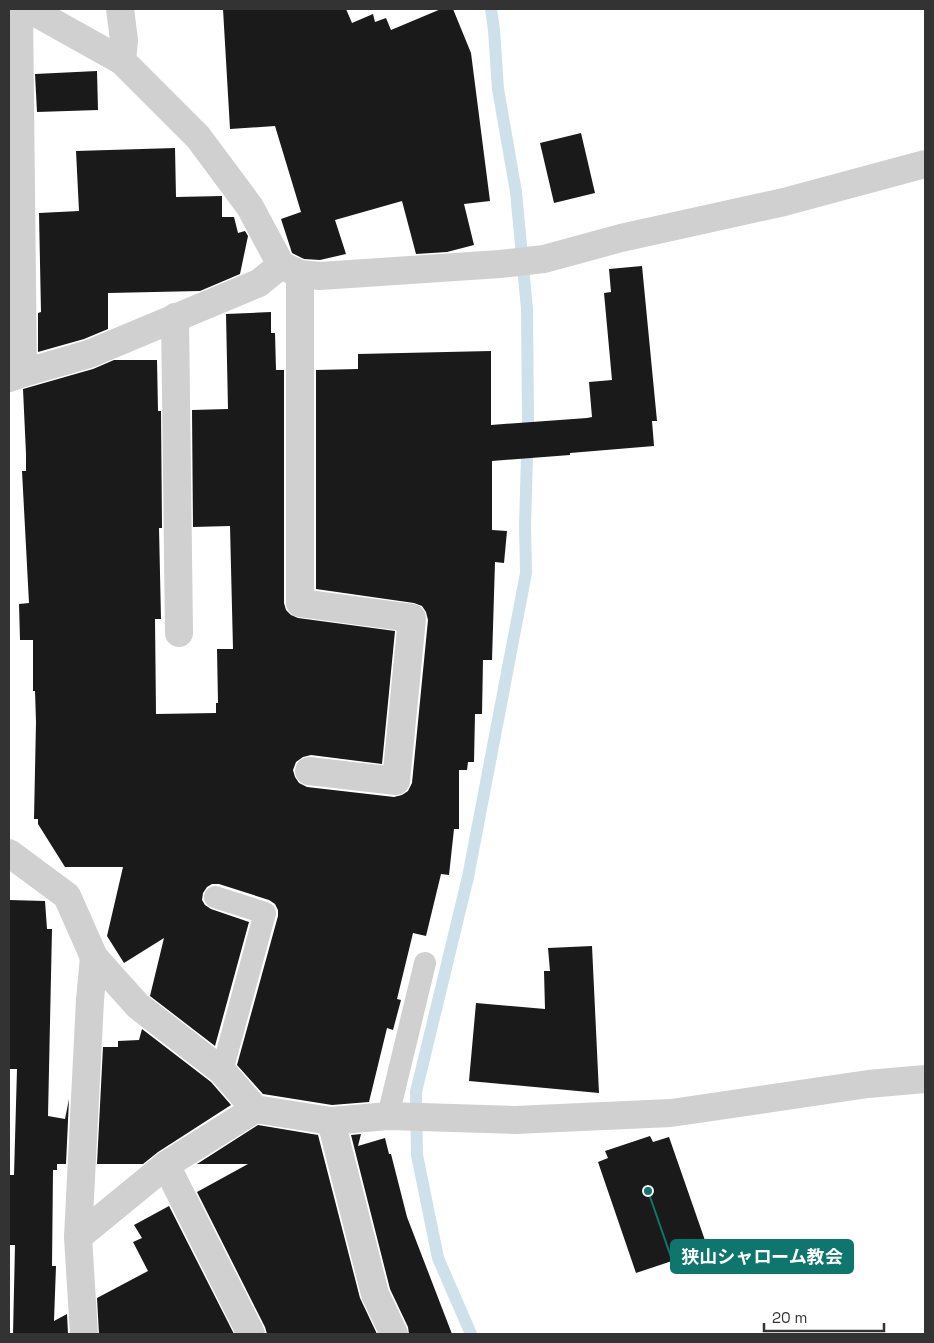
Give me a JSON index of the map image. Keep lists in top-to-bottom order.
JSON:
{
  "places": ["狭山シャローム教会"],
  "scale_bar": "20 m"
}
